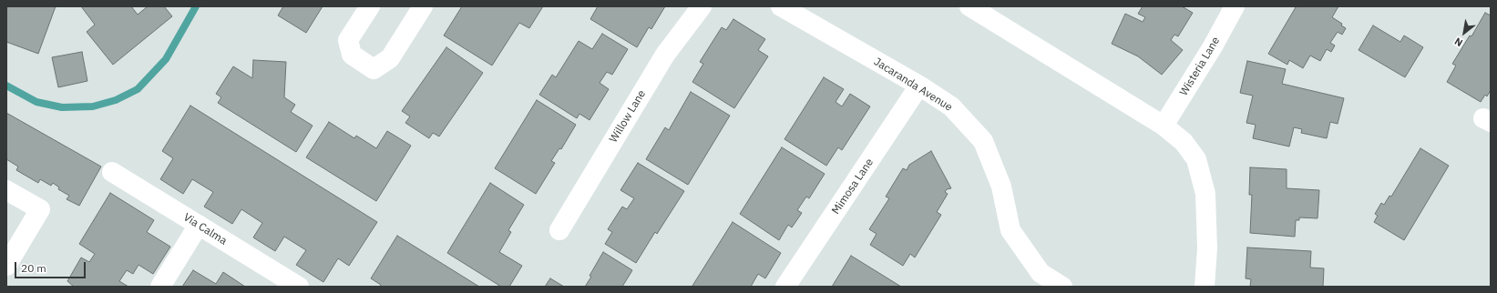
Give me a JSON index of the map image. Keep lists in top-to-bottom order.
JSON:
{
  "streets": {
    "street": [
      "Wisteria Lane",
      "Jacaranda Avenue",
      "Willow Lane",
      "Mimosa Lane",
      "Via Calma"
    ]
  },
  "crossings": [
    ["Jacaranda Avenue", "Mimosa Lane"]
  ],
  "scale_bar": "20 m",
  "north": "bottom left"
}
